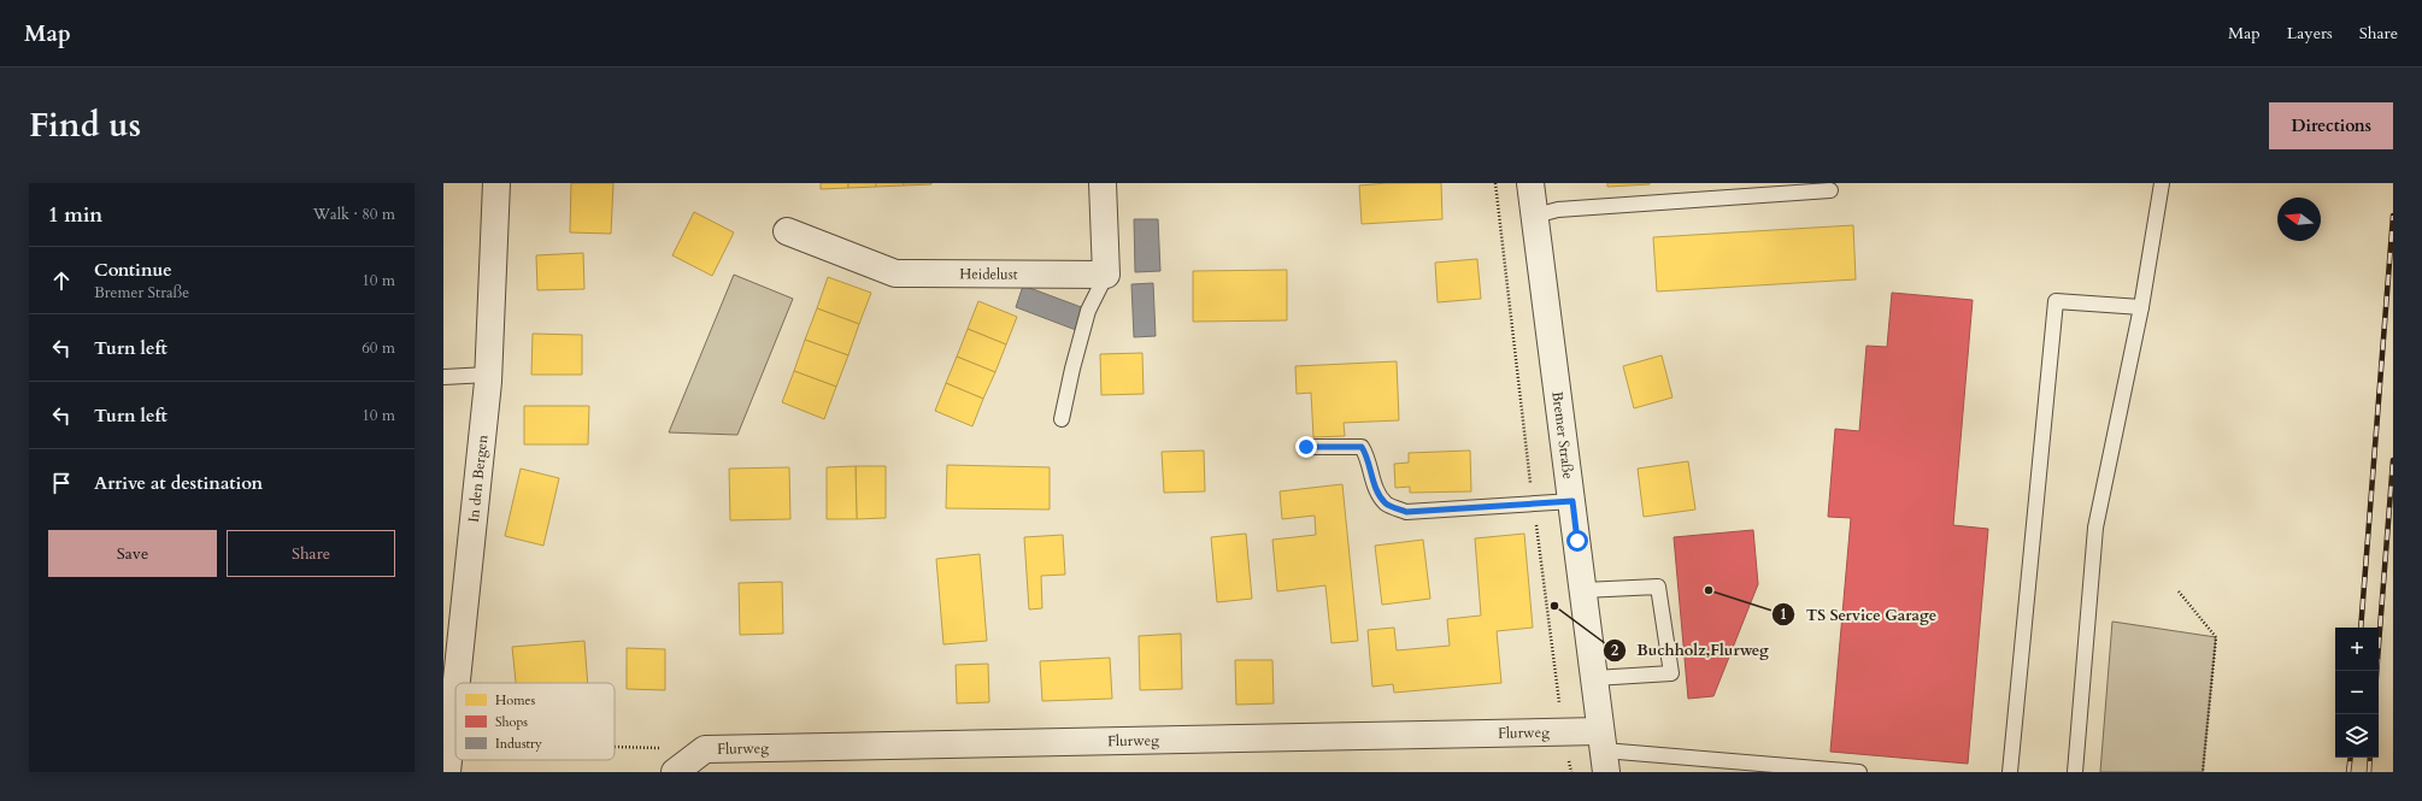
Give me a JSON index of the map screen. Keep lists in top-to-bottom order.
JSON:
{
  "streets": {
    "street": [
      "Heidelust",
      "Bremer Straße",
      "In den Bergen",
      "Flurweg"
    ]
  },
  "crossings": [
    ["Bremer Straße", "Flurweg"]
  ],
  "places": ["TS Service Garage", "Buchholz,Flurweg"],
  "legend": ["Homes", "Shops", "Industry"],
  "north": "left",
  "page": {
    "header": "Map",
    "nav": ["Map", "Layers", "Share"],
    "title": "Find us",
    "buttons": [
      "Directions",
      ["Save", "Share"]
    ],
    "heading": ["1 min", "Walk · 80 m"],
    "list": [
      ["Continue", "Bremer Straße", "10 m"],
      ["Turn left", "60 m"],
      ["Turn left", "10 m"],
      "Arrive at destination"
    ],
    "map_buttons": ["+", "−"]
  }
}
